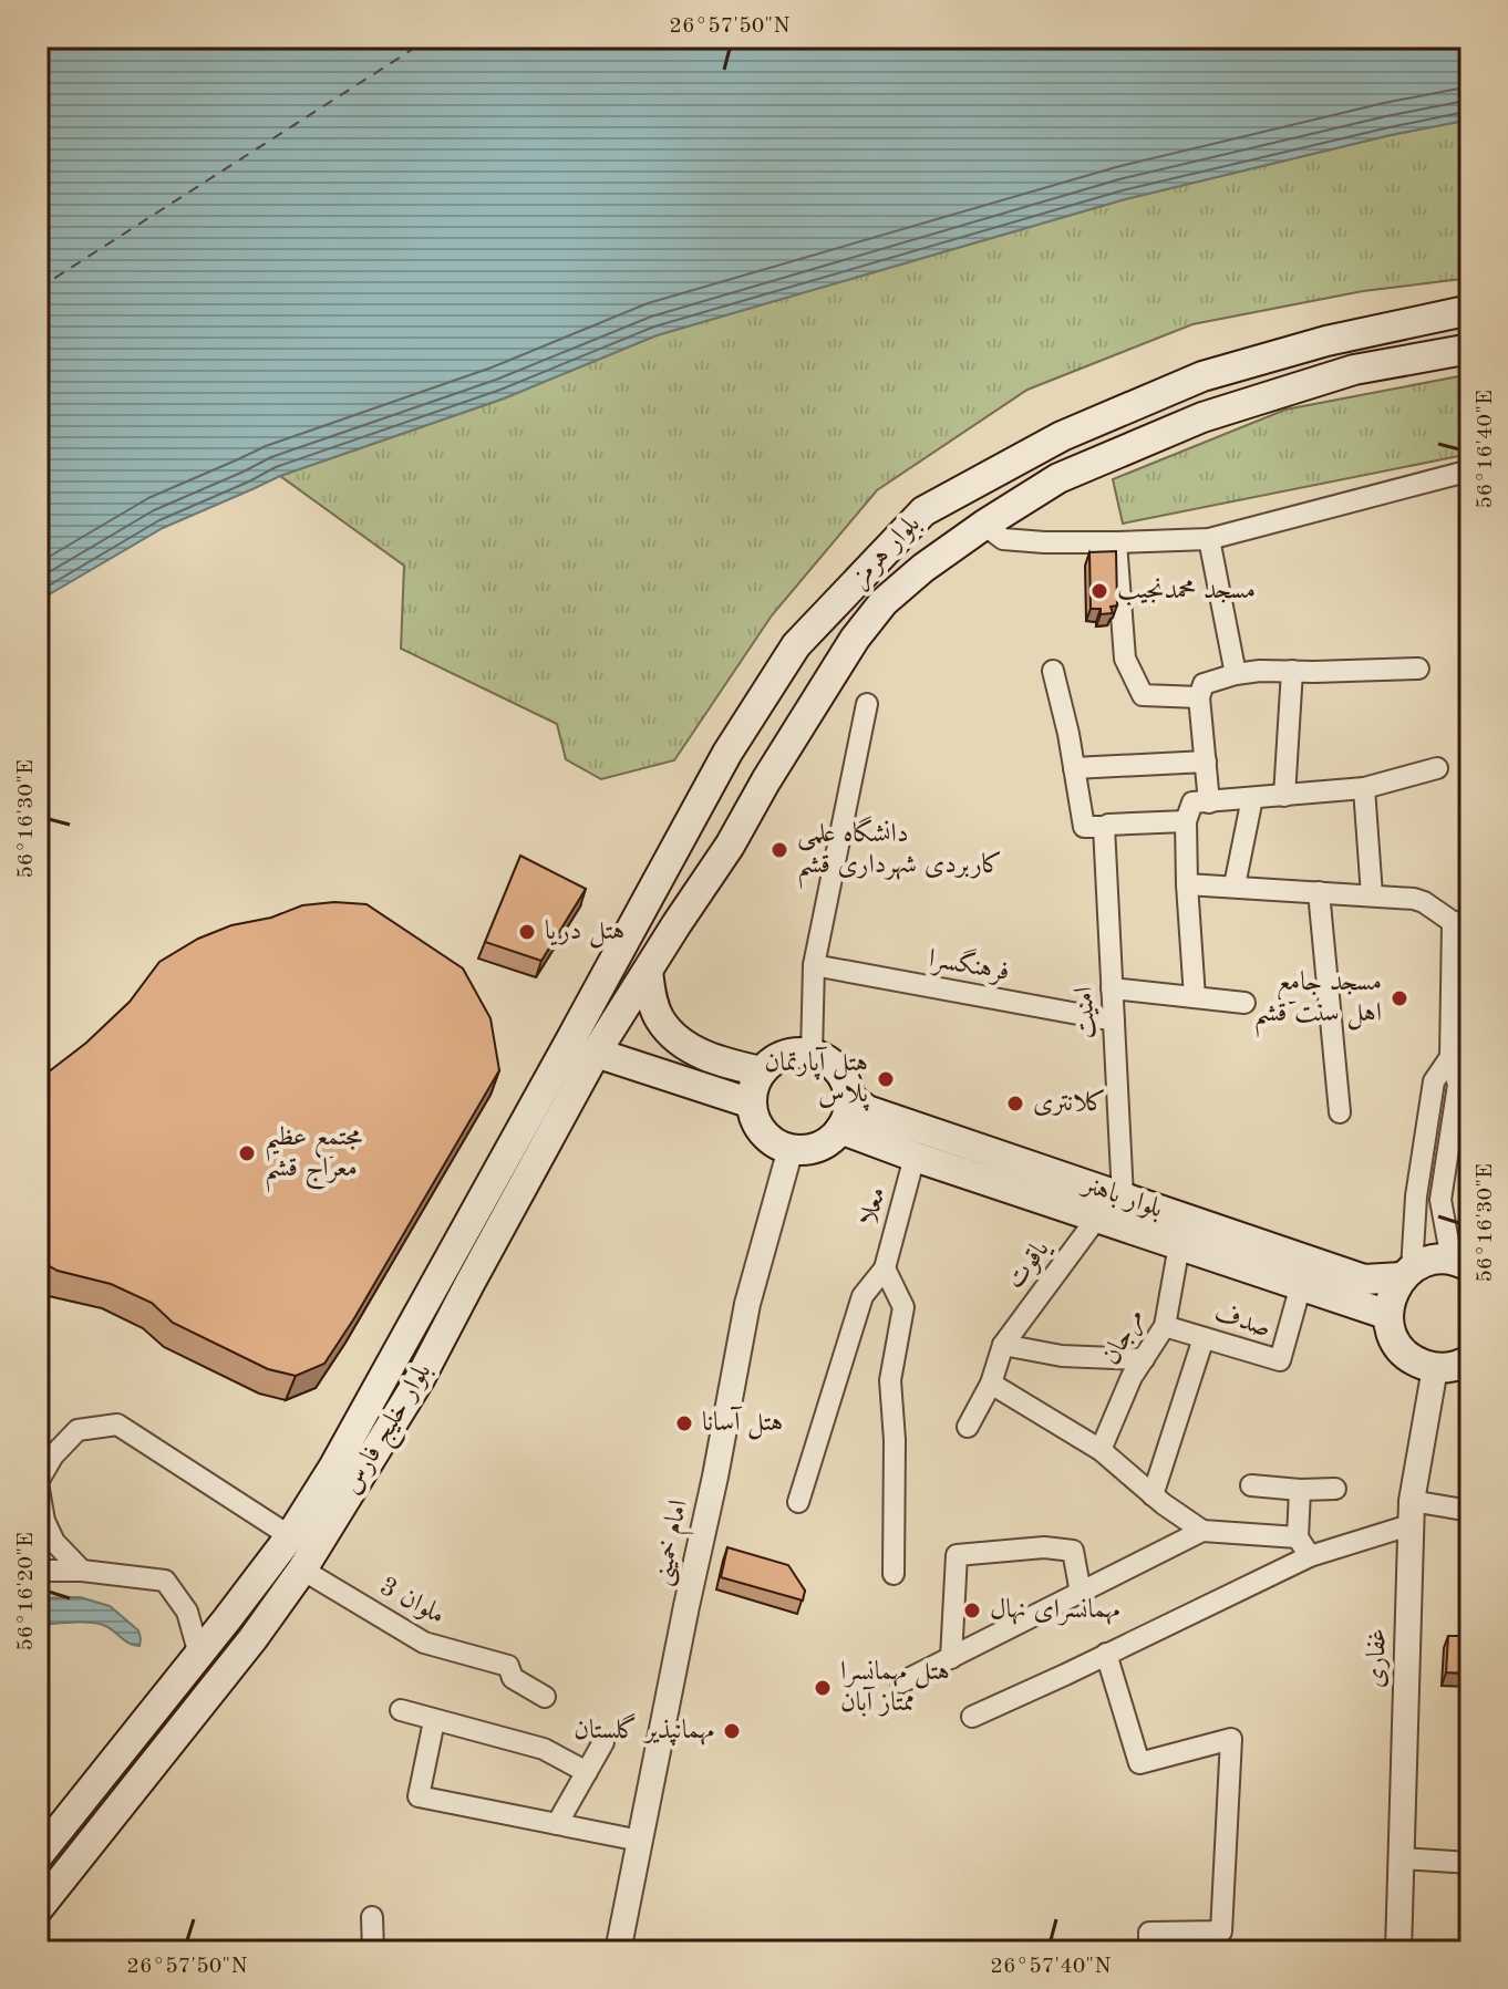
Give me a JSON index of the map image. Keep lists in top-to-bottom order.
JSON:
{
  "streets": {
    "main road": ["بلوار هرمز", "بلوار باهنر", "بلوار خلیج فارس"],
    "street": [
      "فرهنگسرا",
      "امنیت",
      "معلا",
      "یاقوت",
      "صدف",
      "مرجان",
      "امام خمینی",
      "ملوان 3",
      "غفاری"
    ]
  },
  "crossings": [
    ["بلوار هرمز", "بلوار خلیج فارس"],
    ["فرهنگسرا", "امنیت"],
    ["امنیت", "بلوار باهنر"],
    ["بلوار باهنر", "معلا"],
    ["بلوار باهنر", "یاقوت"],
    ["بلوار باهنر", "صدف"],
    ["بلوار باهنر", "مرجان"],
    ["بلوار باهنر", "امام خمینی"],
    ["صدف", "مرجان"],
    ["بلوار خلیج فارس", "ملوان 3"]
  ],
  "places": [
    "مسجد محمدنجیب",
    "دانشگاه علمی کاربردی شهرداری قشم",
    "هتل دریا",
    "مسجد جامع اهل سنت قشم",
    "هتل آپارتمان پلاس",
    "کلانتری",
    "مجتمع عظیم معراج قشم",
    "هتل آسانا",
    "مهمانسرای نهال",
    "هتل مهمانسرا ممتاز آبان",
    "مهمانپذیر گلستان"
  ],
  "coordinates": [
    "26°57'50\"N",
    "56°16'40\"E",
    "56°16'30\"E",
    "56°16'20\"E",
    "26°57'40\"N"
  ]
}
